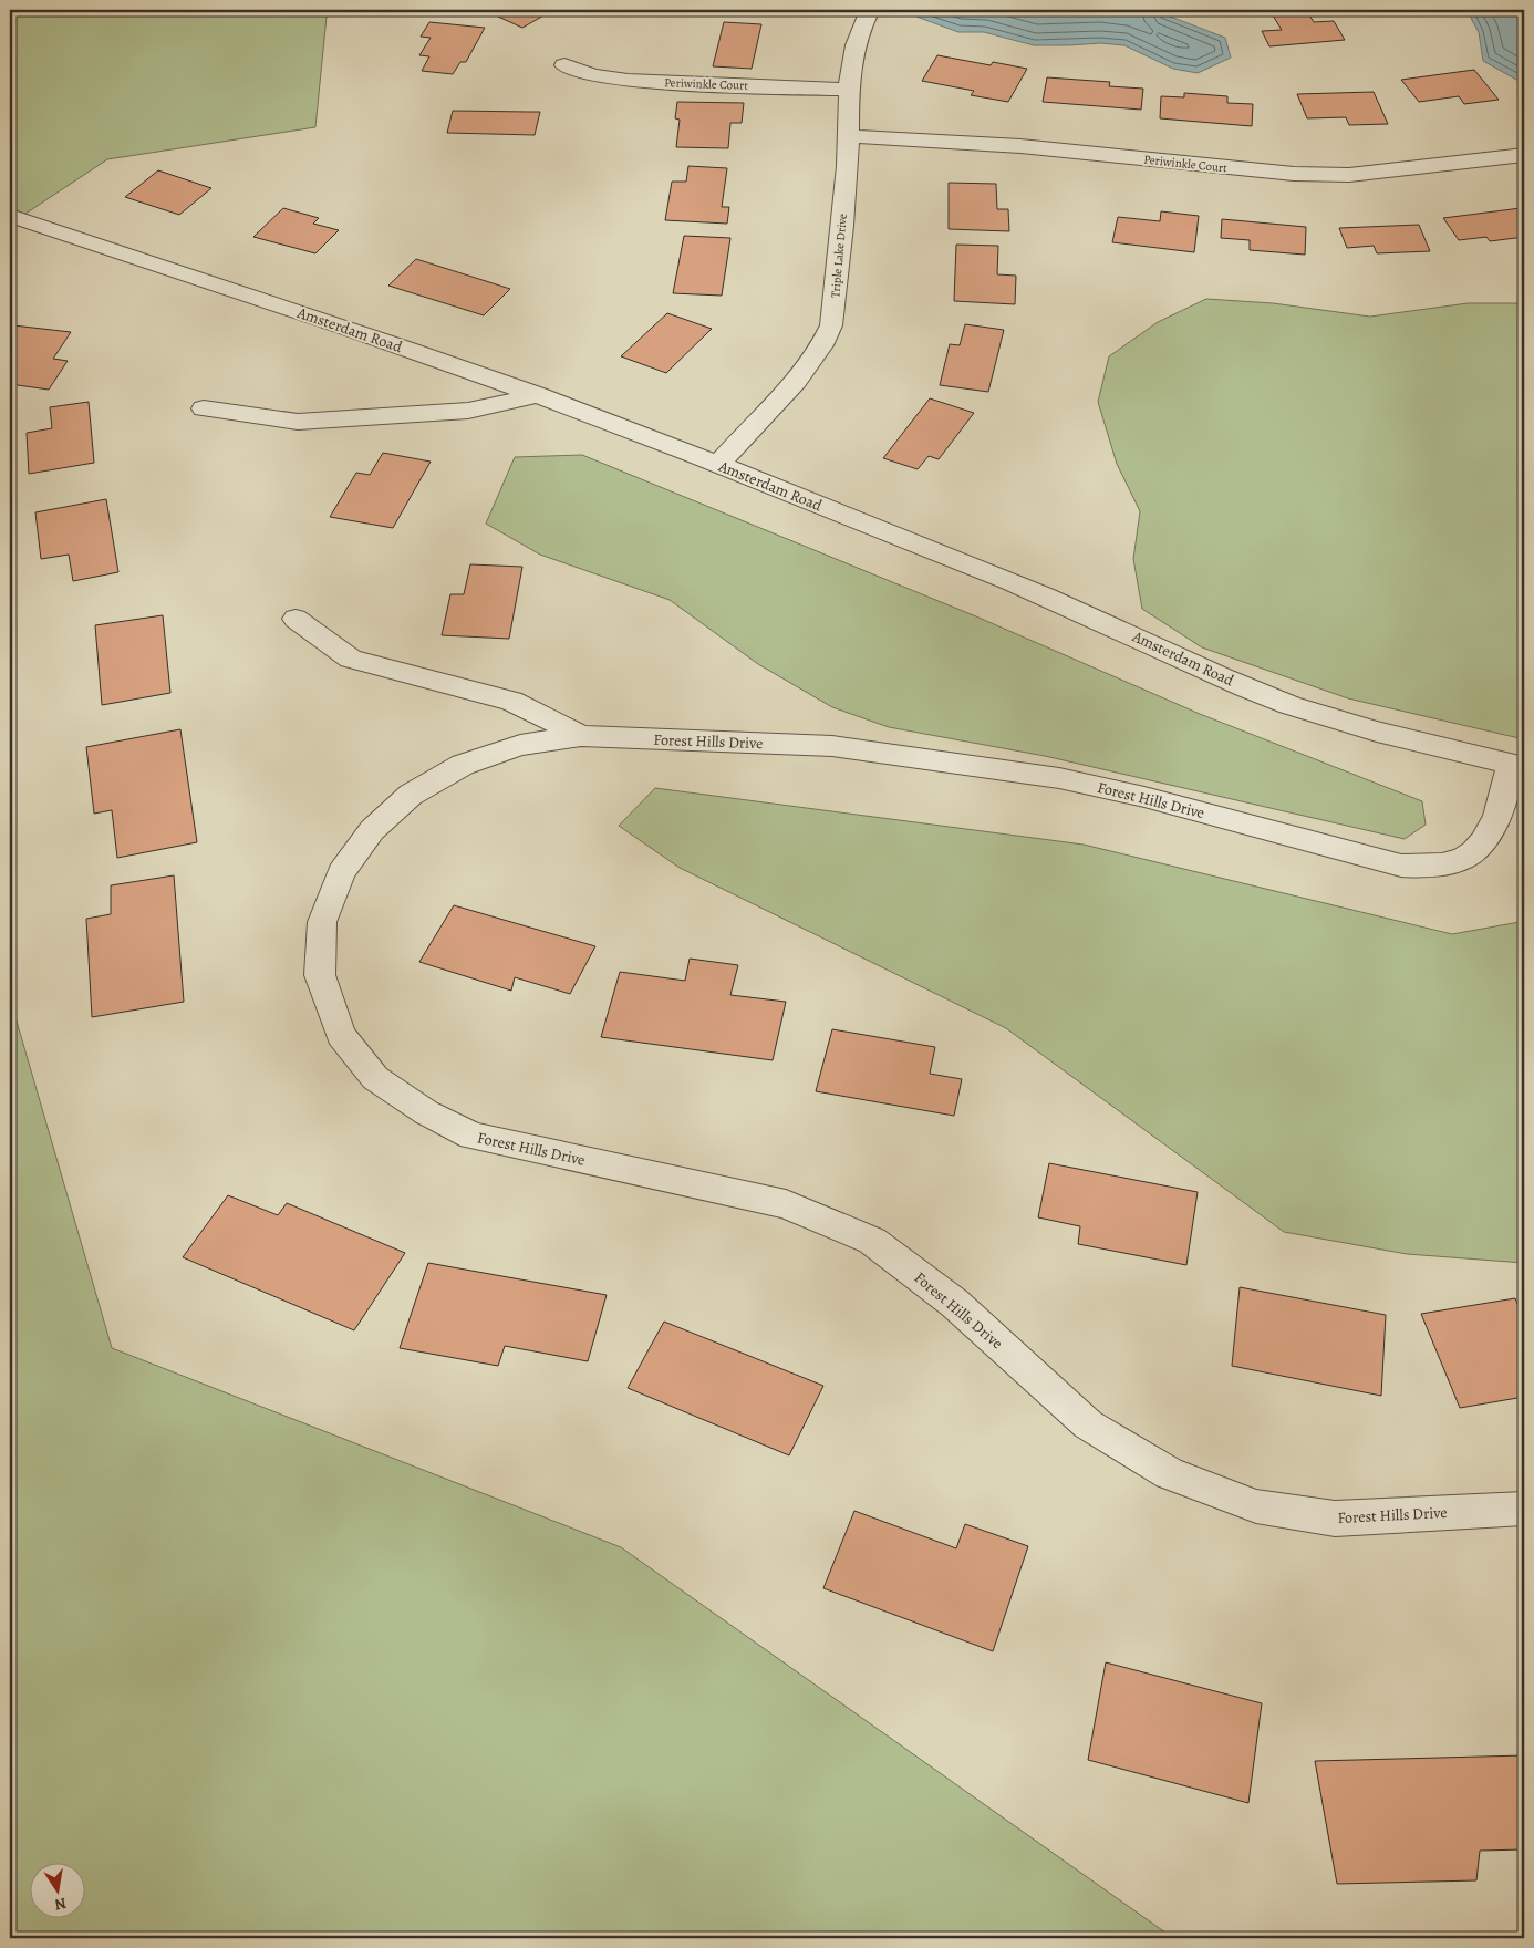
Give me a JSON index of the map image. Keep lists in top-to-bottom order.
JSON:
{
  "streets": {
    "street": [
      "Periwinkle Court",
      "Triple Lake Drive",
      "Amsterdam Road",
      "Forest Hills Drive"
    ]
  },
  "crossings": [
    ["Periwinkle Court", "Triple Lake Drive"],
    ["Triple Lake Drive", "Amsterdam Road"],
    ["Amsterdam Road", "Forest Hills Drive"]
  ],
  "north": "bottom"
}
